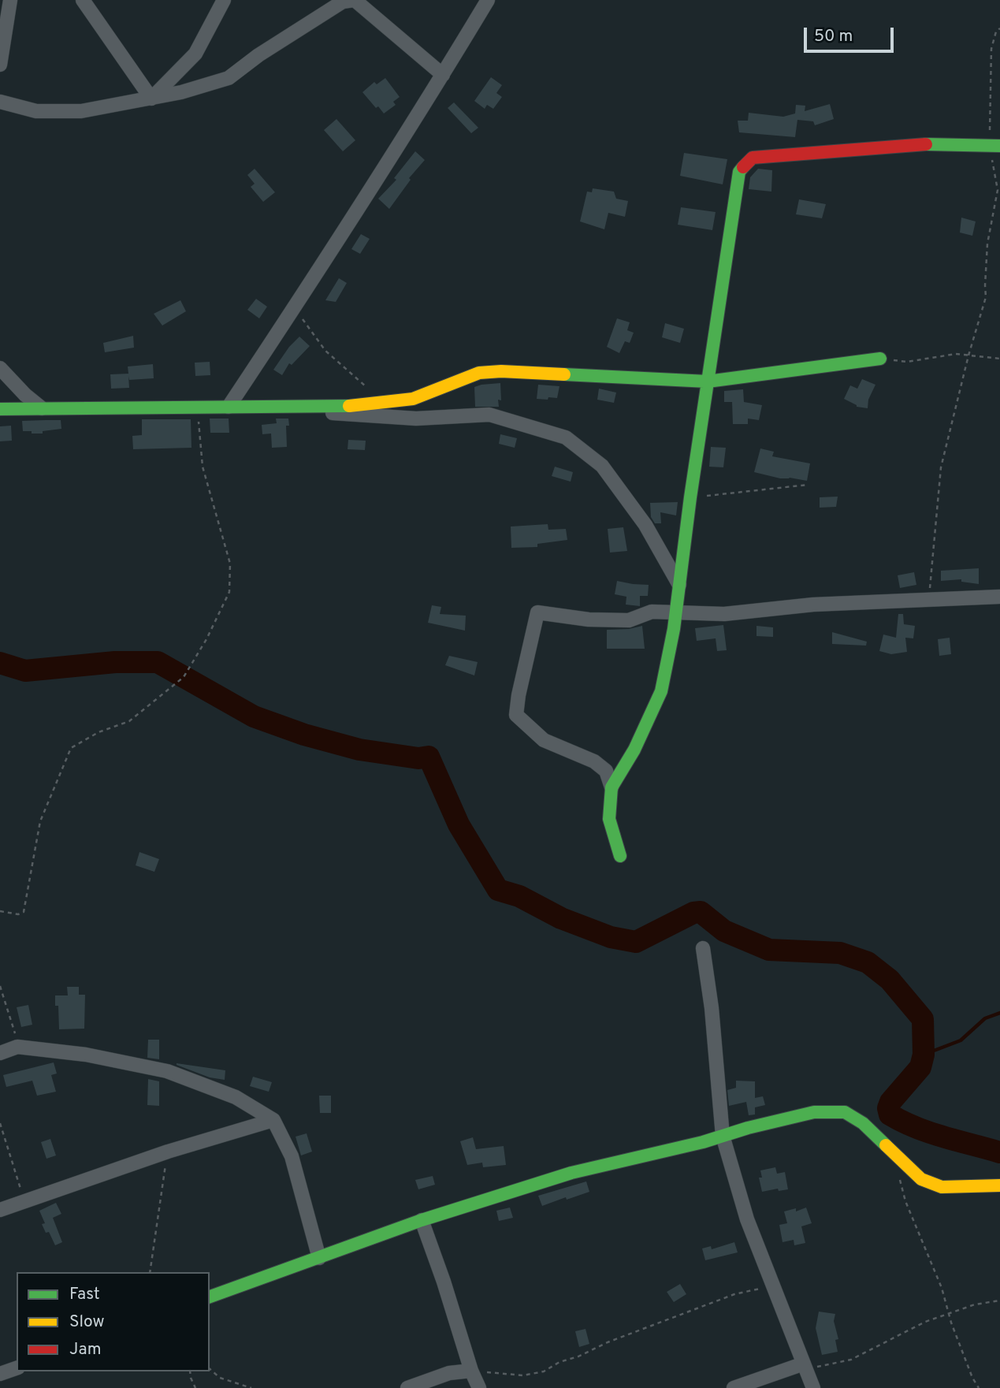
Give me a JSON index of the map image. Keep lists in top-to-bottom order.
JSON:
{
  "legend": ["Fast", "Slow", "Jam"],
  "scale_bar": "50 m"
}
